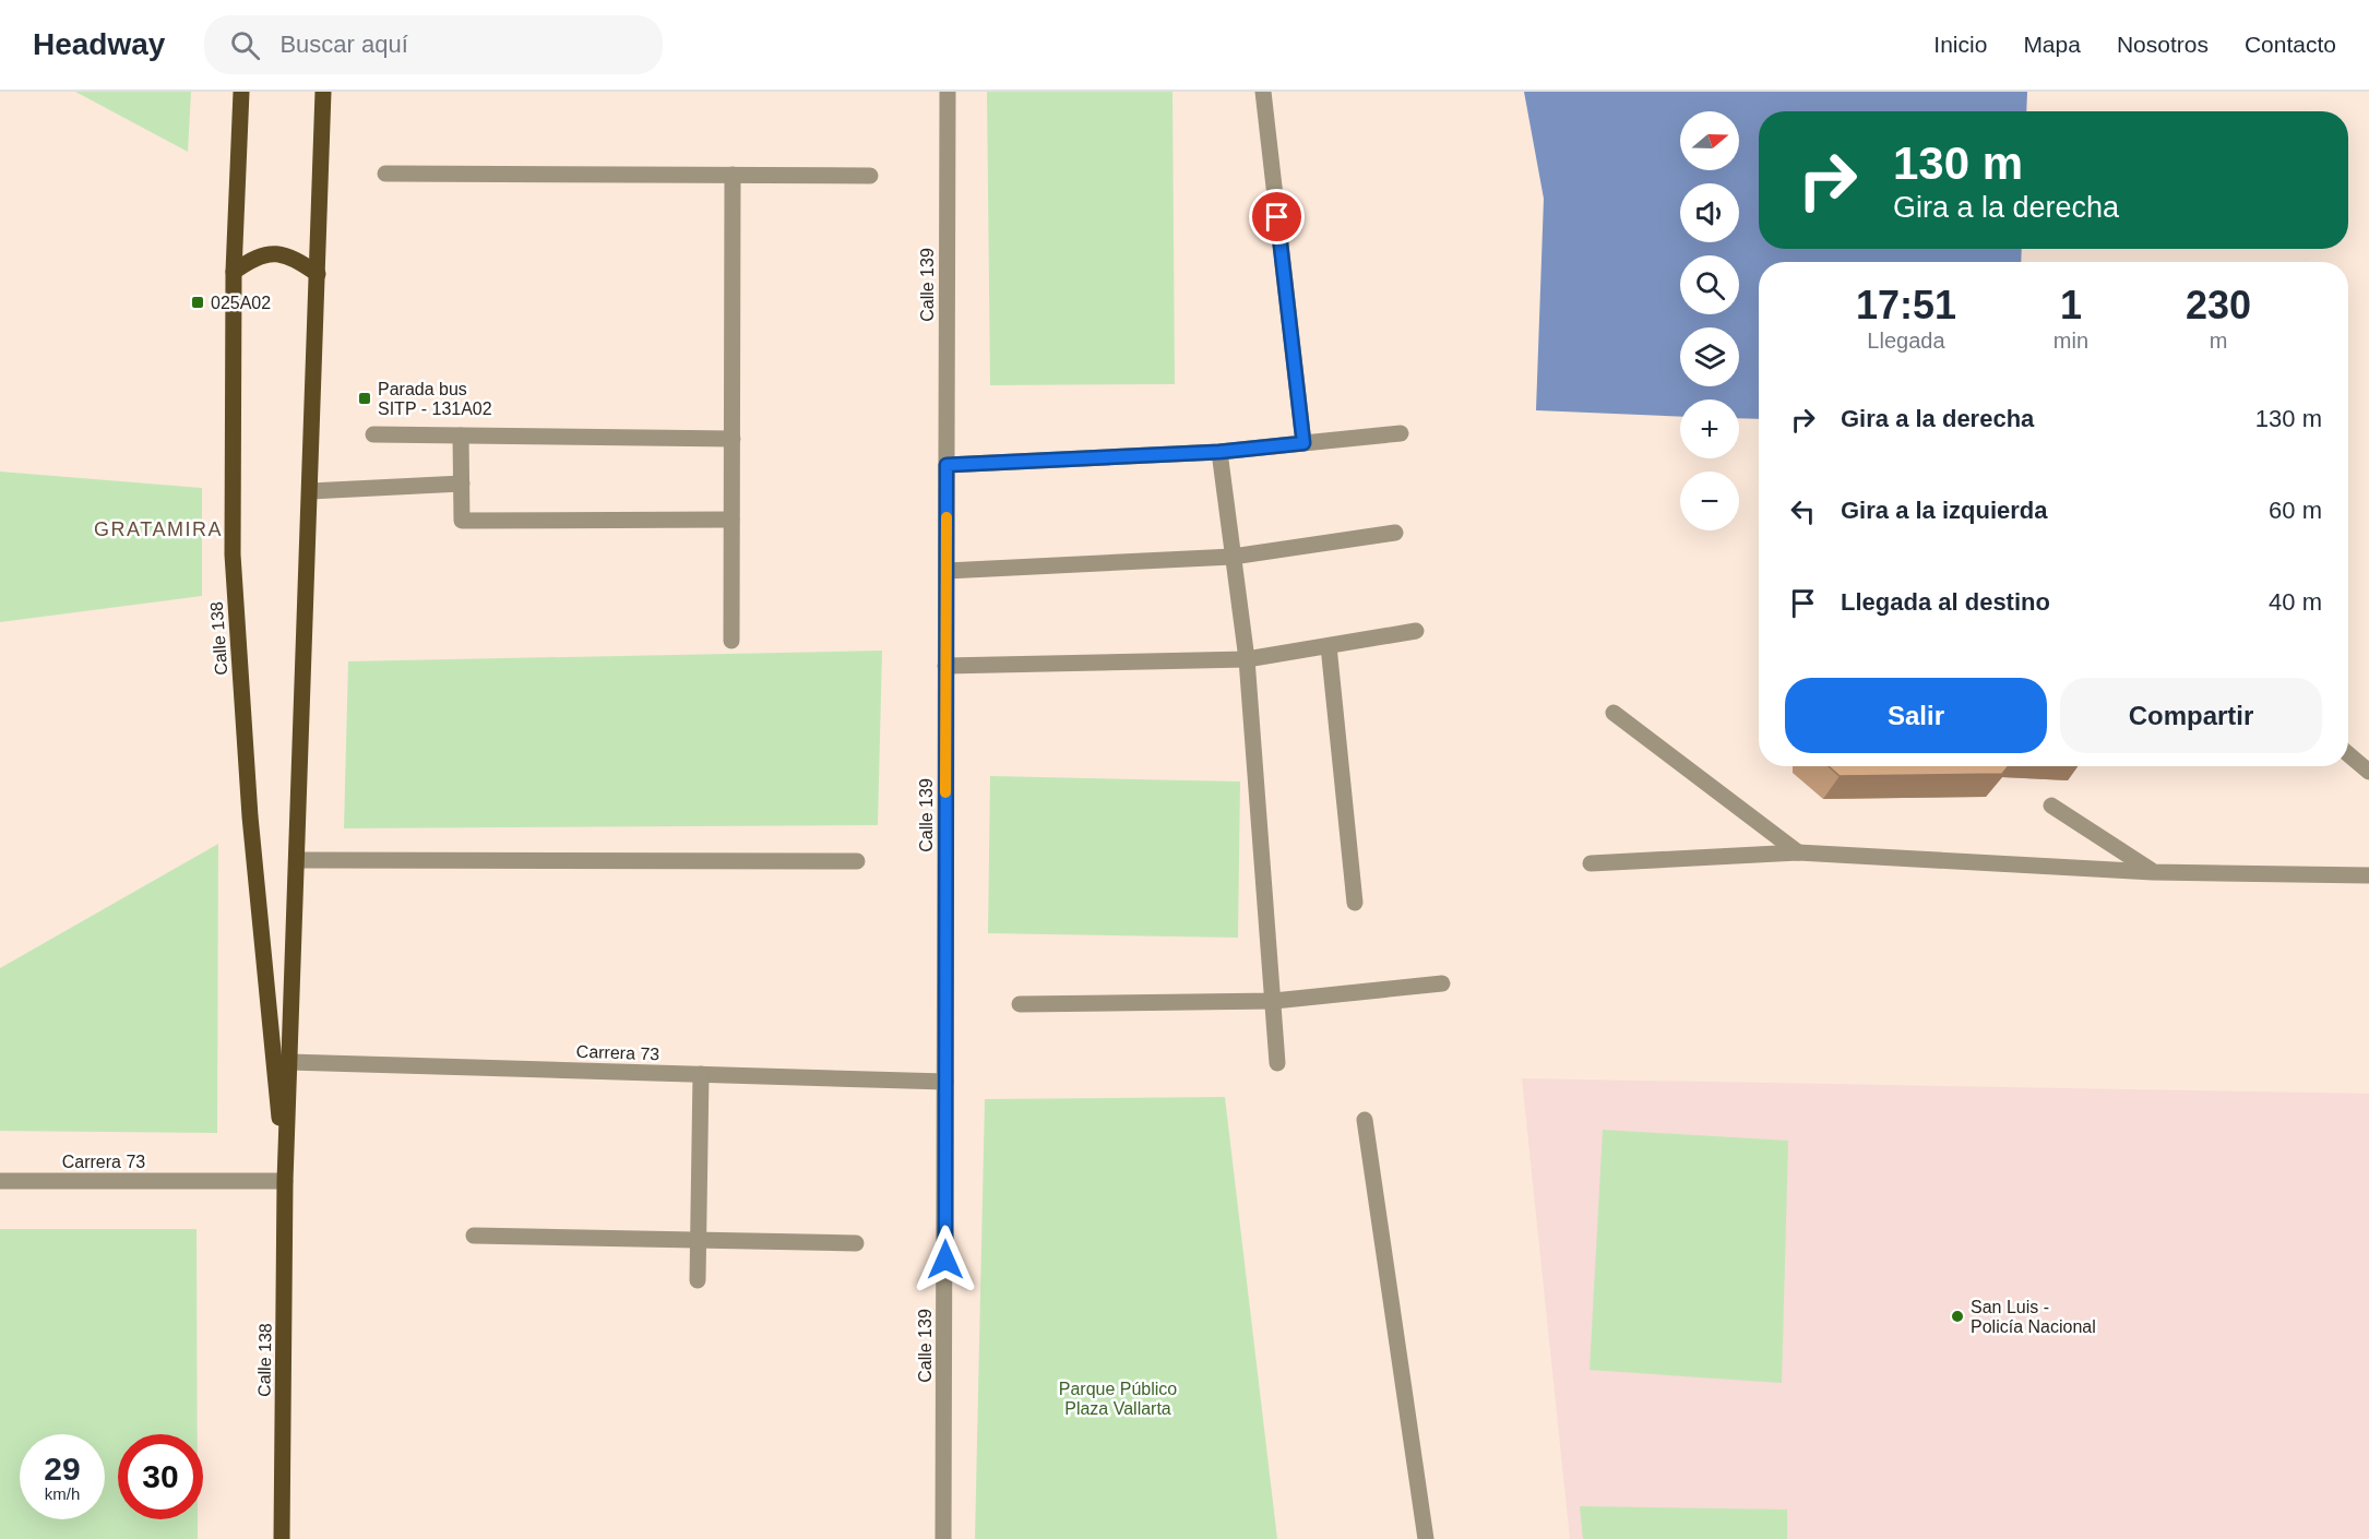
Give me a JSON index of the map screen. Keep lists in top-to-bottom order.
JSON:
{
  "streets": {
    "main road": ["Calle 138"],
    "street": ["Calle 139", "Carrera 73"]
  },
  "crossings": [
    ["Calle 139", "Carrera 73"],
    ["Calle 138", "Carrera 73"]
  ],
  "districts": ["GRATAMIRA"],
  "parks": ["Parque Público Plaza Vallarta"],
  "places": {
    "transit": ["025A02", "Parada bus SITP - 131A02"],
    "other": ["San Luis - Policía Nacional"]
  },
  "north": "right",
  "page": {
    "header": "Headway",
    "search": "Buscar aquí",
    "nav": [
      "Inicio",
      "Mapa",
      "Nosotros",
      "Contacto"
    ],
    "map_buttons": ["+", "−"],
    "turn": ["130 m", "Gira a la derecha"],
    "eta": [
      "17:51",
      "Llegada",
      "1",
      "min",
      "230",
      "m"
    ],
    "list": [
      {
        "name": "Gira a la derecha",
        "value": "130 m"
      },
      {
        "name": "Gira a la izquierda",
        "value": "60 m"
      },
      {
        "name": "Llegada al destino",
        "value": "40 m"
      }
    ],
    "buttons": ["Salir", "Compartir"],
    "speed": "29 km/h",
    "limit": "30"
  }
}
